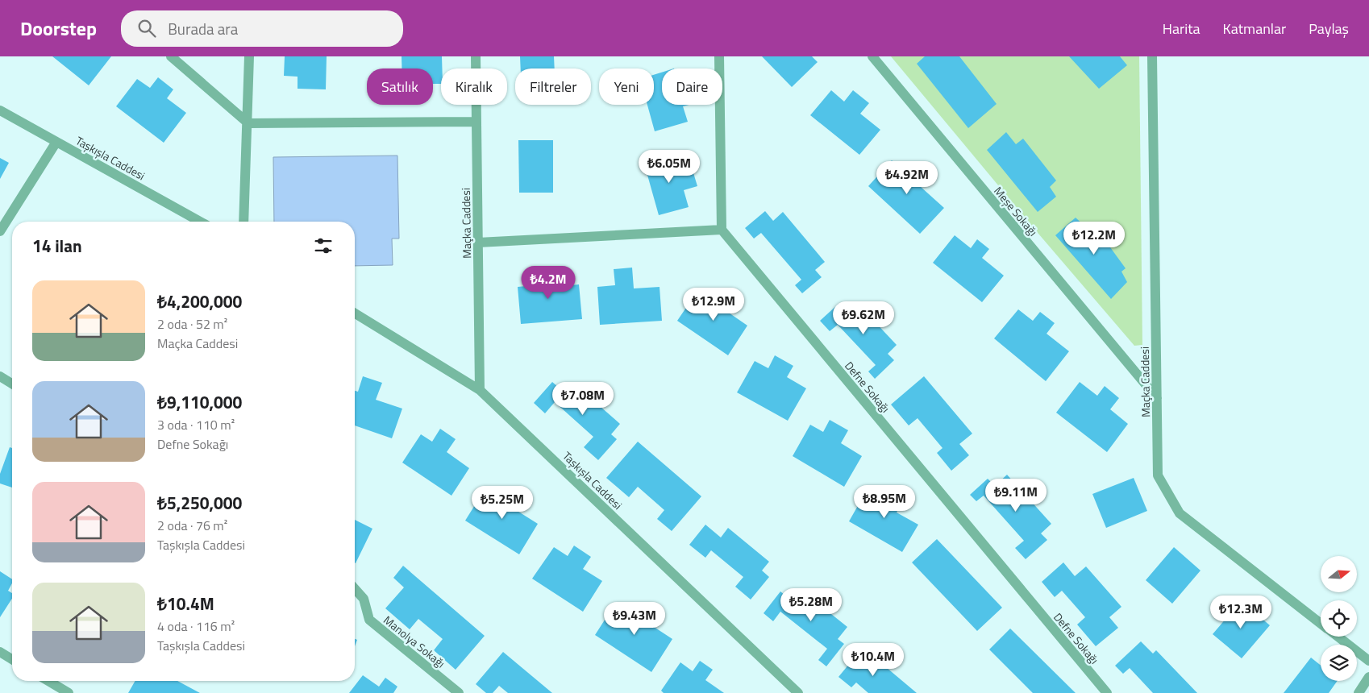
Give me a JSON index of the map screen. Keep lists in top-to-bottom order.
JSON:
{
  "streets": {
    "street": [
      "Taşkışla Caddesi",
      "Meşe Sokağı",
      "Maçka Caddesi",
      "Defne Sokağı",
      "Manolya Sokağı"
    ]
  },
  "crossings": [
    ["Taşkışla Caddesi", "Maçka Caddesi"],
    ["Meşe Sokağı", "Maçka Caddesi"]
  ],
  "north": "right",
  "page": {
    "header": "Doorstep",
    "search": "Burada ara",
    "nav": ["Harita", "Katmanlar", "Paylaş"],
    "chip": [
      "Satılık",
      "Kiralık",
      "Filtreler",
      "Yeni",
      "Daire"
    ],
    "price": [
      "₺6.05M",
      "₺4.92M",
      "₺12.2M",
      "₺4.2M",
      "₺12.9M",
      "₺9.62M",
      "₺7.08M",
      "₺9.11M",
      "₺8.95M",
      "₺5.25M",
      "₺5.28M",
      "₺12.3M",
      "₺9.43M",
      "₺10.4M"
    ],
    "heading": "14 ilan",
    "list": [
      {
        "name": "₺4,200,000",
        "note": "2 oda · 52 m² · Maçka Caddesi"
      },
      {
        "name": "₺9,110,000",
        "note": "3 oda · 110 m² · Defne Sokağı"
      },
      {
        "name": "₺5,250,000",
        "note": "2 oda · 76 m² · Taşkışla Caddesi"
      },
      {
        "name": "₺10.4M",
        "note": "4 oda · 116 m² · Taşkışla Caddesi"
      }
    ]
  }
}
